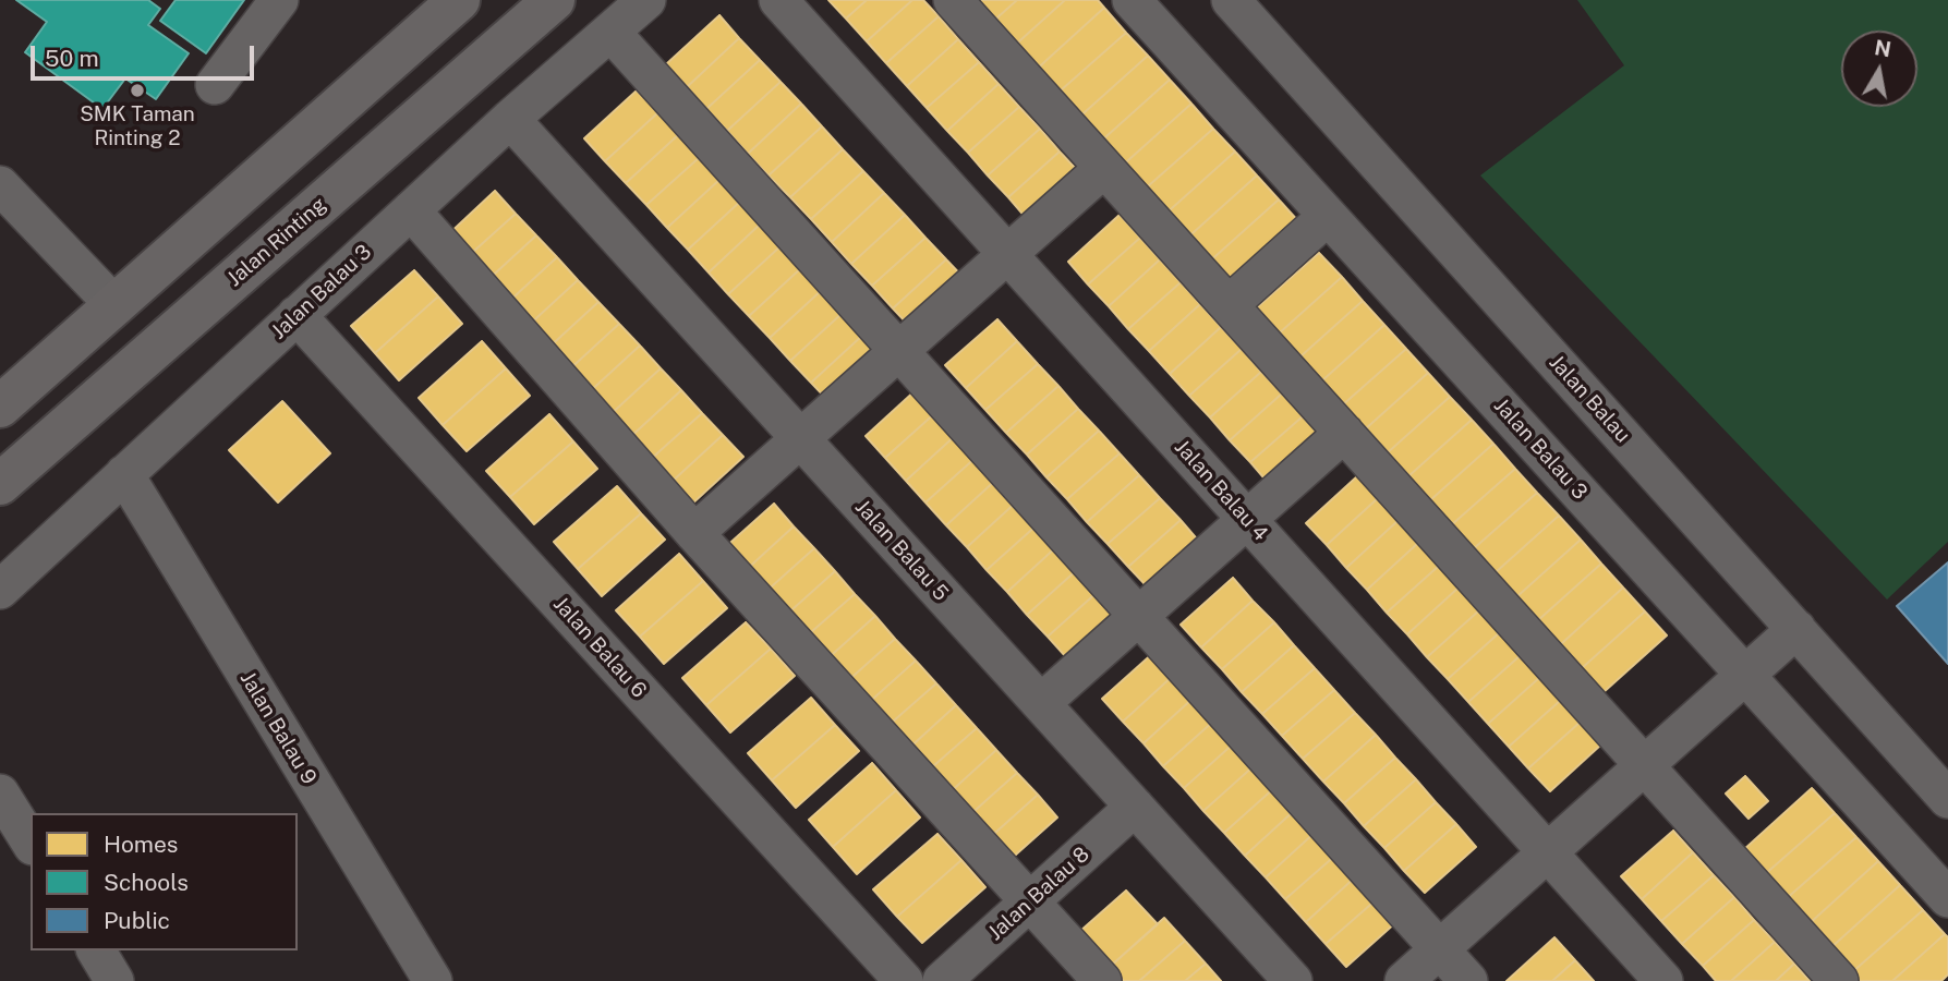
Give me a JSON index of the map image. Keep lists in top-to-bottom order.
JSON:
{
  "streets": {
    "main road": ["Jalan Rinting"],
    "street": [
      "Jalan Balau 3",
      "Jalan Balau",
      "Jalan Balau 4",
      "Jalan Balau 5",
      "Jalan Balau 6",
      "Jalan Balau 9",
      "Jalan Balau 8"
    ]
  },
  "crossings": [
    ["Jalan Balau 3", "Jalan Balau 5"],
    ["Jalan Balau 3", "Jalan Balau 6"],
    ["Jalan Balau 3", "Jalan Balau 9"],
    ["Jalan Balau 5", "Jalan Balau 8"]
  ],
  "places": ["SMK Taman Rinting 2"],
  "legend": ["Homes", "Schools", "Public"],
  "scale_bar": "50 m",
  "north": "top"
}
